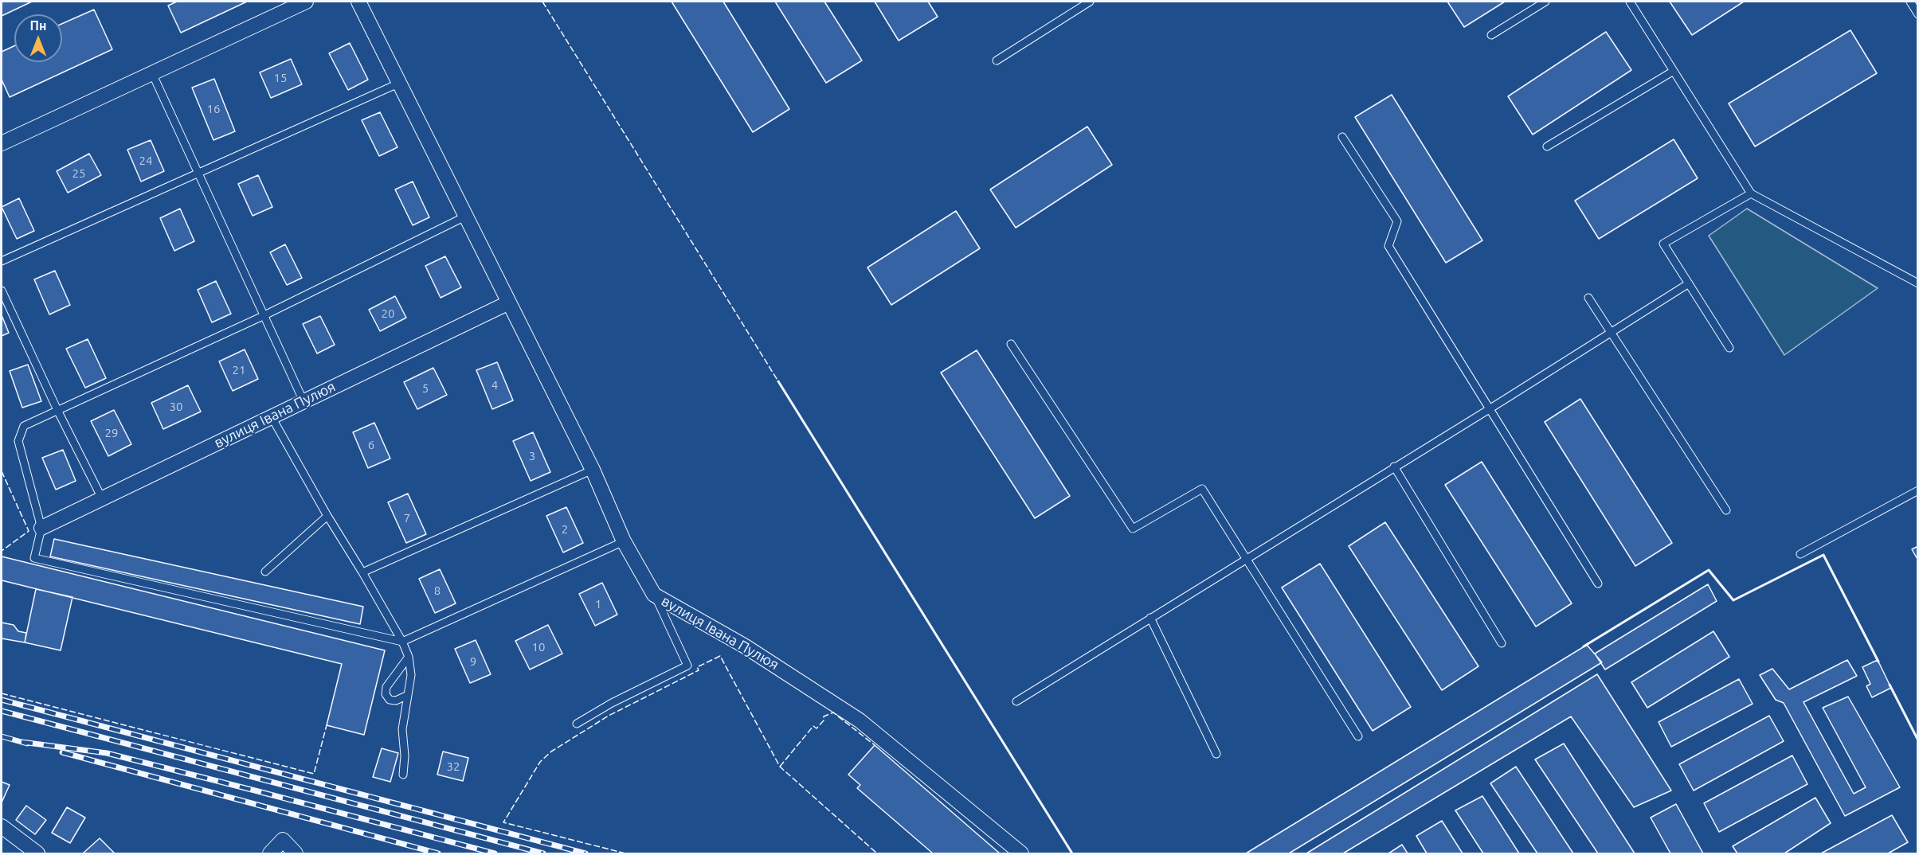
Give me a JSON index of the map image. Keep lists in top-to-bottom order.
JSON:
{
  "streets": {
    "street": ["вулиця Івана Пулюя"]
  },
  "house_numbers": [
    "15",
    "16",
    "24",
    "25",
    "20",
    "21",
    "4",
    "5",
    "30",
    "29",
    "6",
    "3",
    "7",
    "2",
    "8",
    "1",
    "10",
    "9",
    "32"
  ],
  "north": "top"
}
